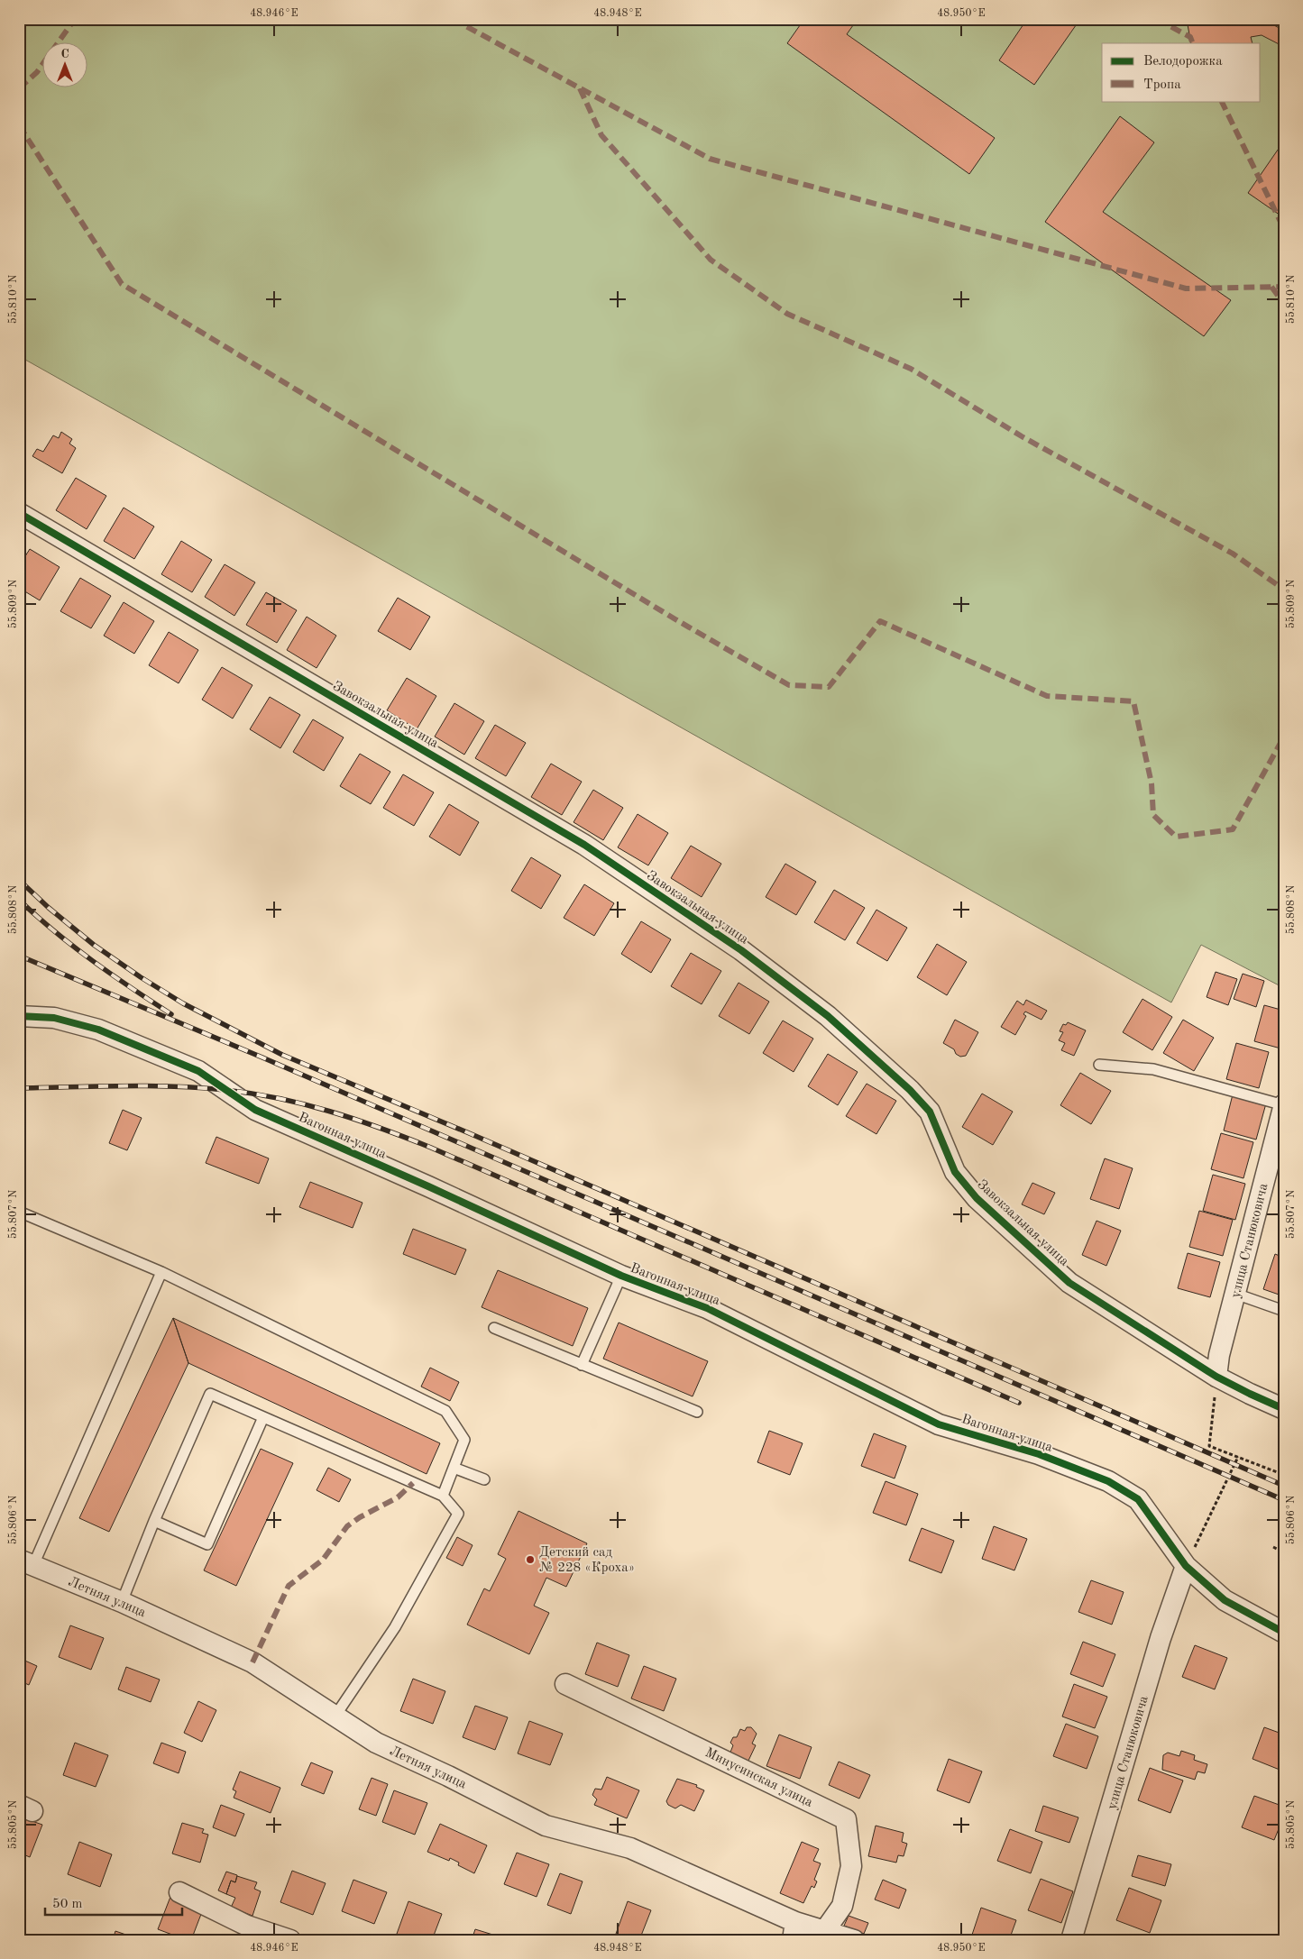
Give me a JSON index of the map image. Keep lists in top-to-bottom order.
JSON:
{
  "streets": {
    "street": [
      "Завокзальная улица",
      "Вагонная улица",
      "улица Станюковича",
      "Летняя улица",
      "Минусинская улица"
    ]
  },
  "crossings": [
    ["Завокзальная улица", "улица Станюковича"],
    ["Вагонная улица", "улица Станюковича"],
    ["Летняя улица", "Минусинская улица"]
  ],
  "places": ["Детский сад № 228 «Кроха»"],
  "legend": ["Велодорожка", "Тропа"],
  "scale_bar": "50 m",
  "north": "top",
  "coordinates": [
    "48.946°E",
    "48.948°E",
    "48.950°E",
    "55.810°N",
    "55.809°N",
    "55.808°N",
    "55.807°N",
    "55.806°N",
    "55.805°N"
  ]
}
